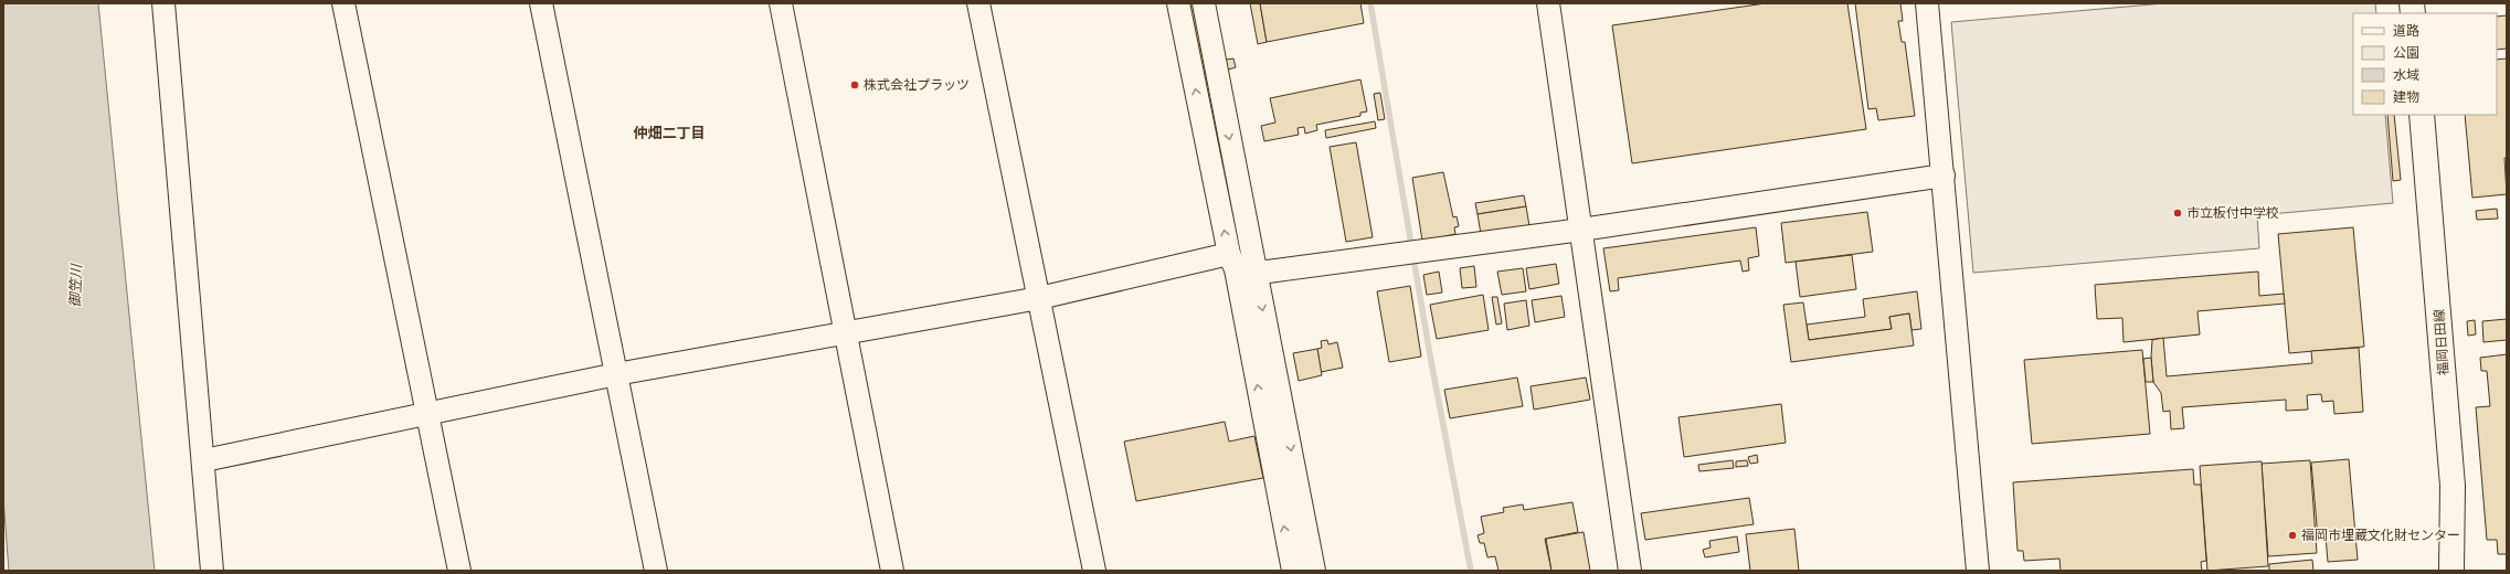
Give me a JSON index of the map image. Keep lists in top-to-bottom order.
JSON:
{
  "streets": {
    "main road": ["福岡日田線"]
  },
  "districts": ["仲畑二丁目"],
  "water": ["御笠川"],
  "places": ["株式会社プラッツ", "市立板付中学校", "福岡市埋蔵文化財センター"],
  "legend": [
    "道路",
    "公園",
    "水域",
    "建物"
  ]
}
